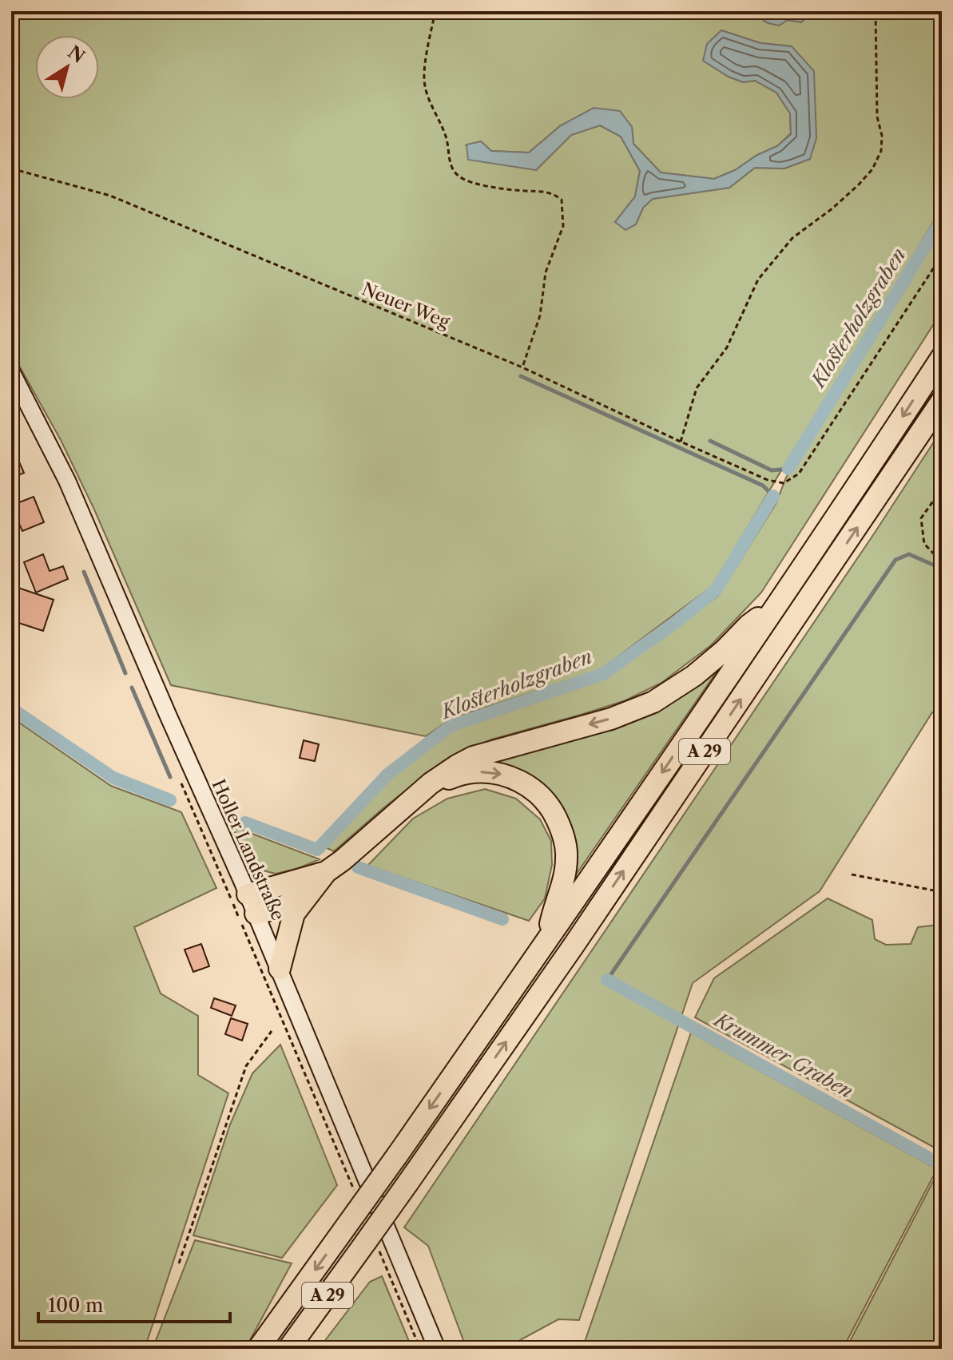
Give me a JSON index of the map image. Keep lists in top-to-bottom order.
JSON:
{
  "streets": {
    "highway": ["A 29"],
    "main road": ["Holler Landstraße"],
    "path": ["Neuer Weg"]
  },
  "water": ["Klosterholzgraben", "Krummer Graben"],
  "scale_bar": "100 m",
  "north": "top right"
}
